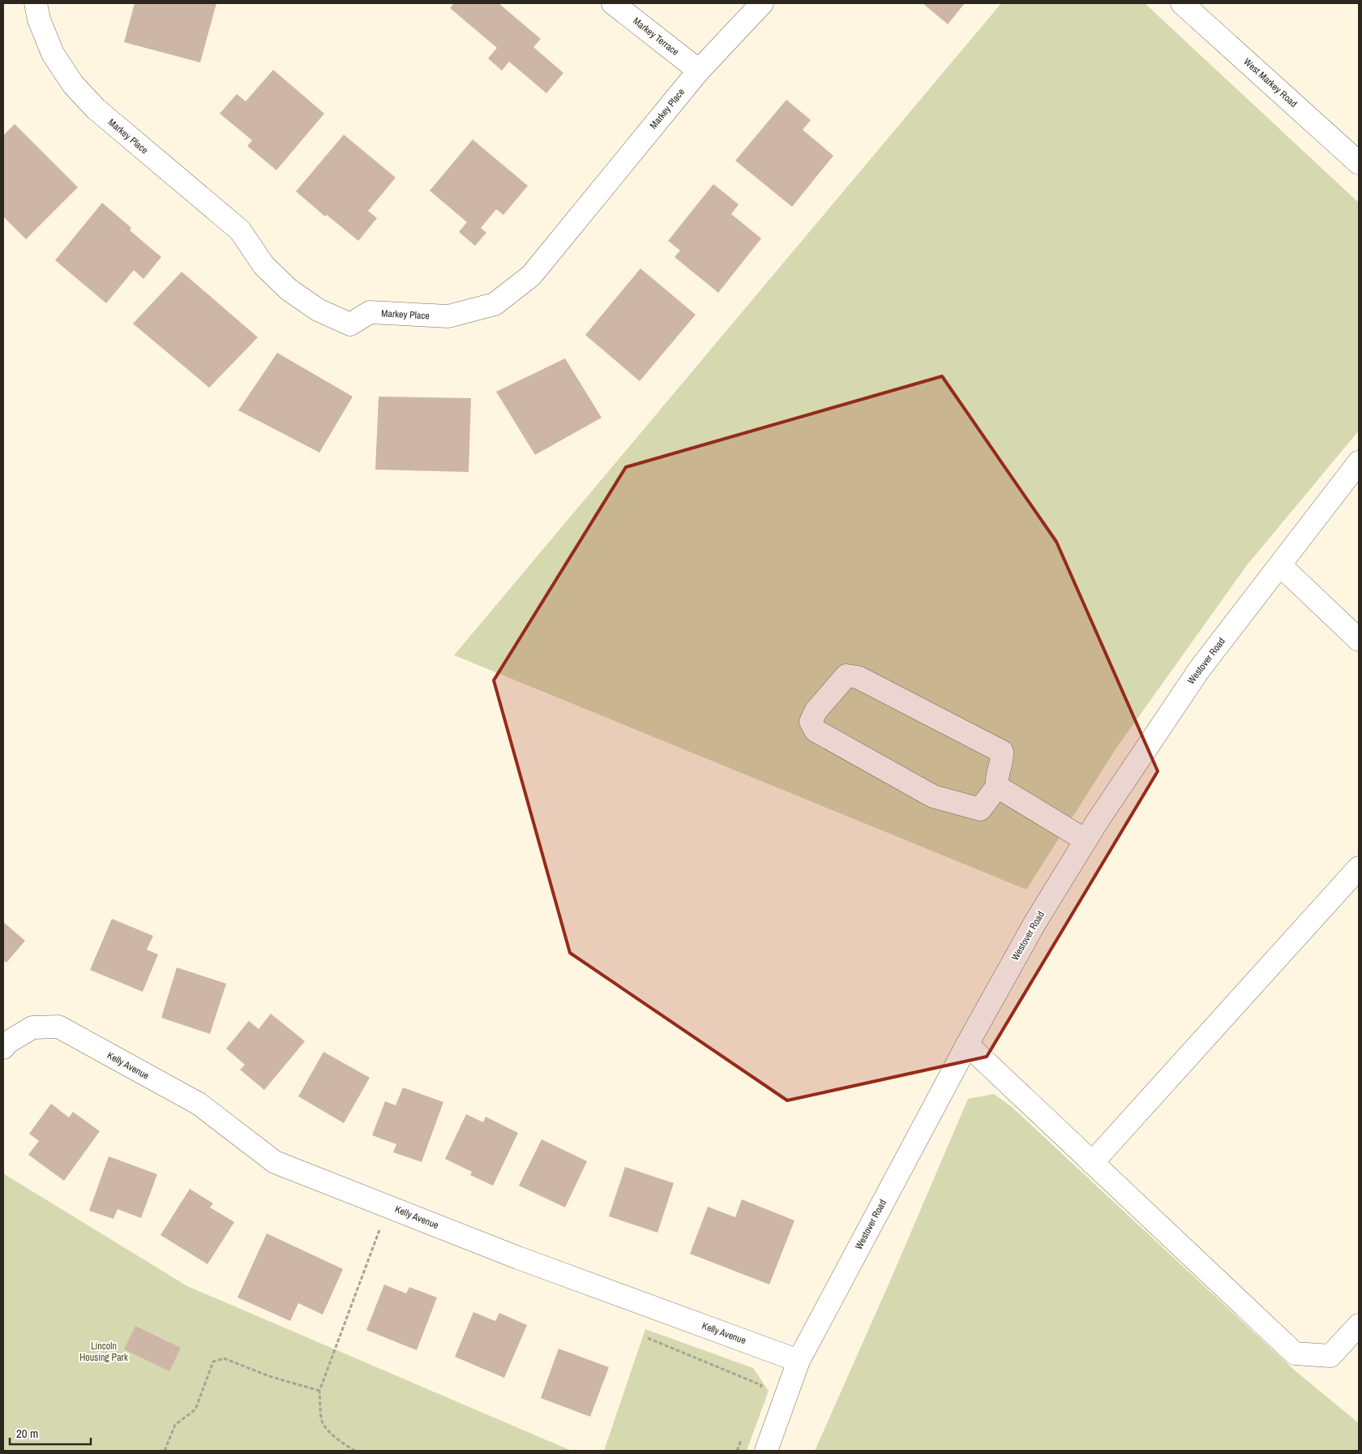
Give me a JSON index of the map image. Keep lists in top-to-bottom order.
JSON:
{
  "streets": {
    "street": [
      "Markey Terrace",
      "West Markey Road",
      "Markey Place",
      "Westover Road",
      "Kelly Avenue"
    ]
  },
  "crossings": [
    ["Markey Terrace", "Markey Place"],
    ["Westover Road", "Kelly Avenue"]
  ],
  "parks": ["Lincoln Housing Park"],
  "scale_bar": "20 m"
}
